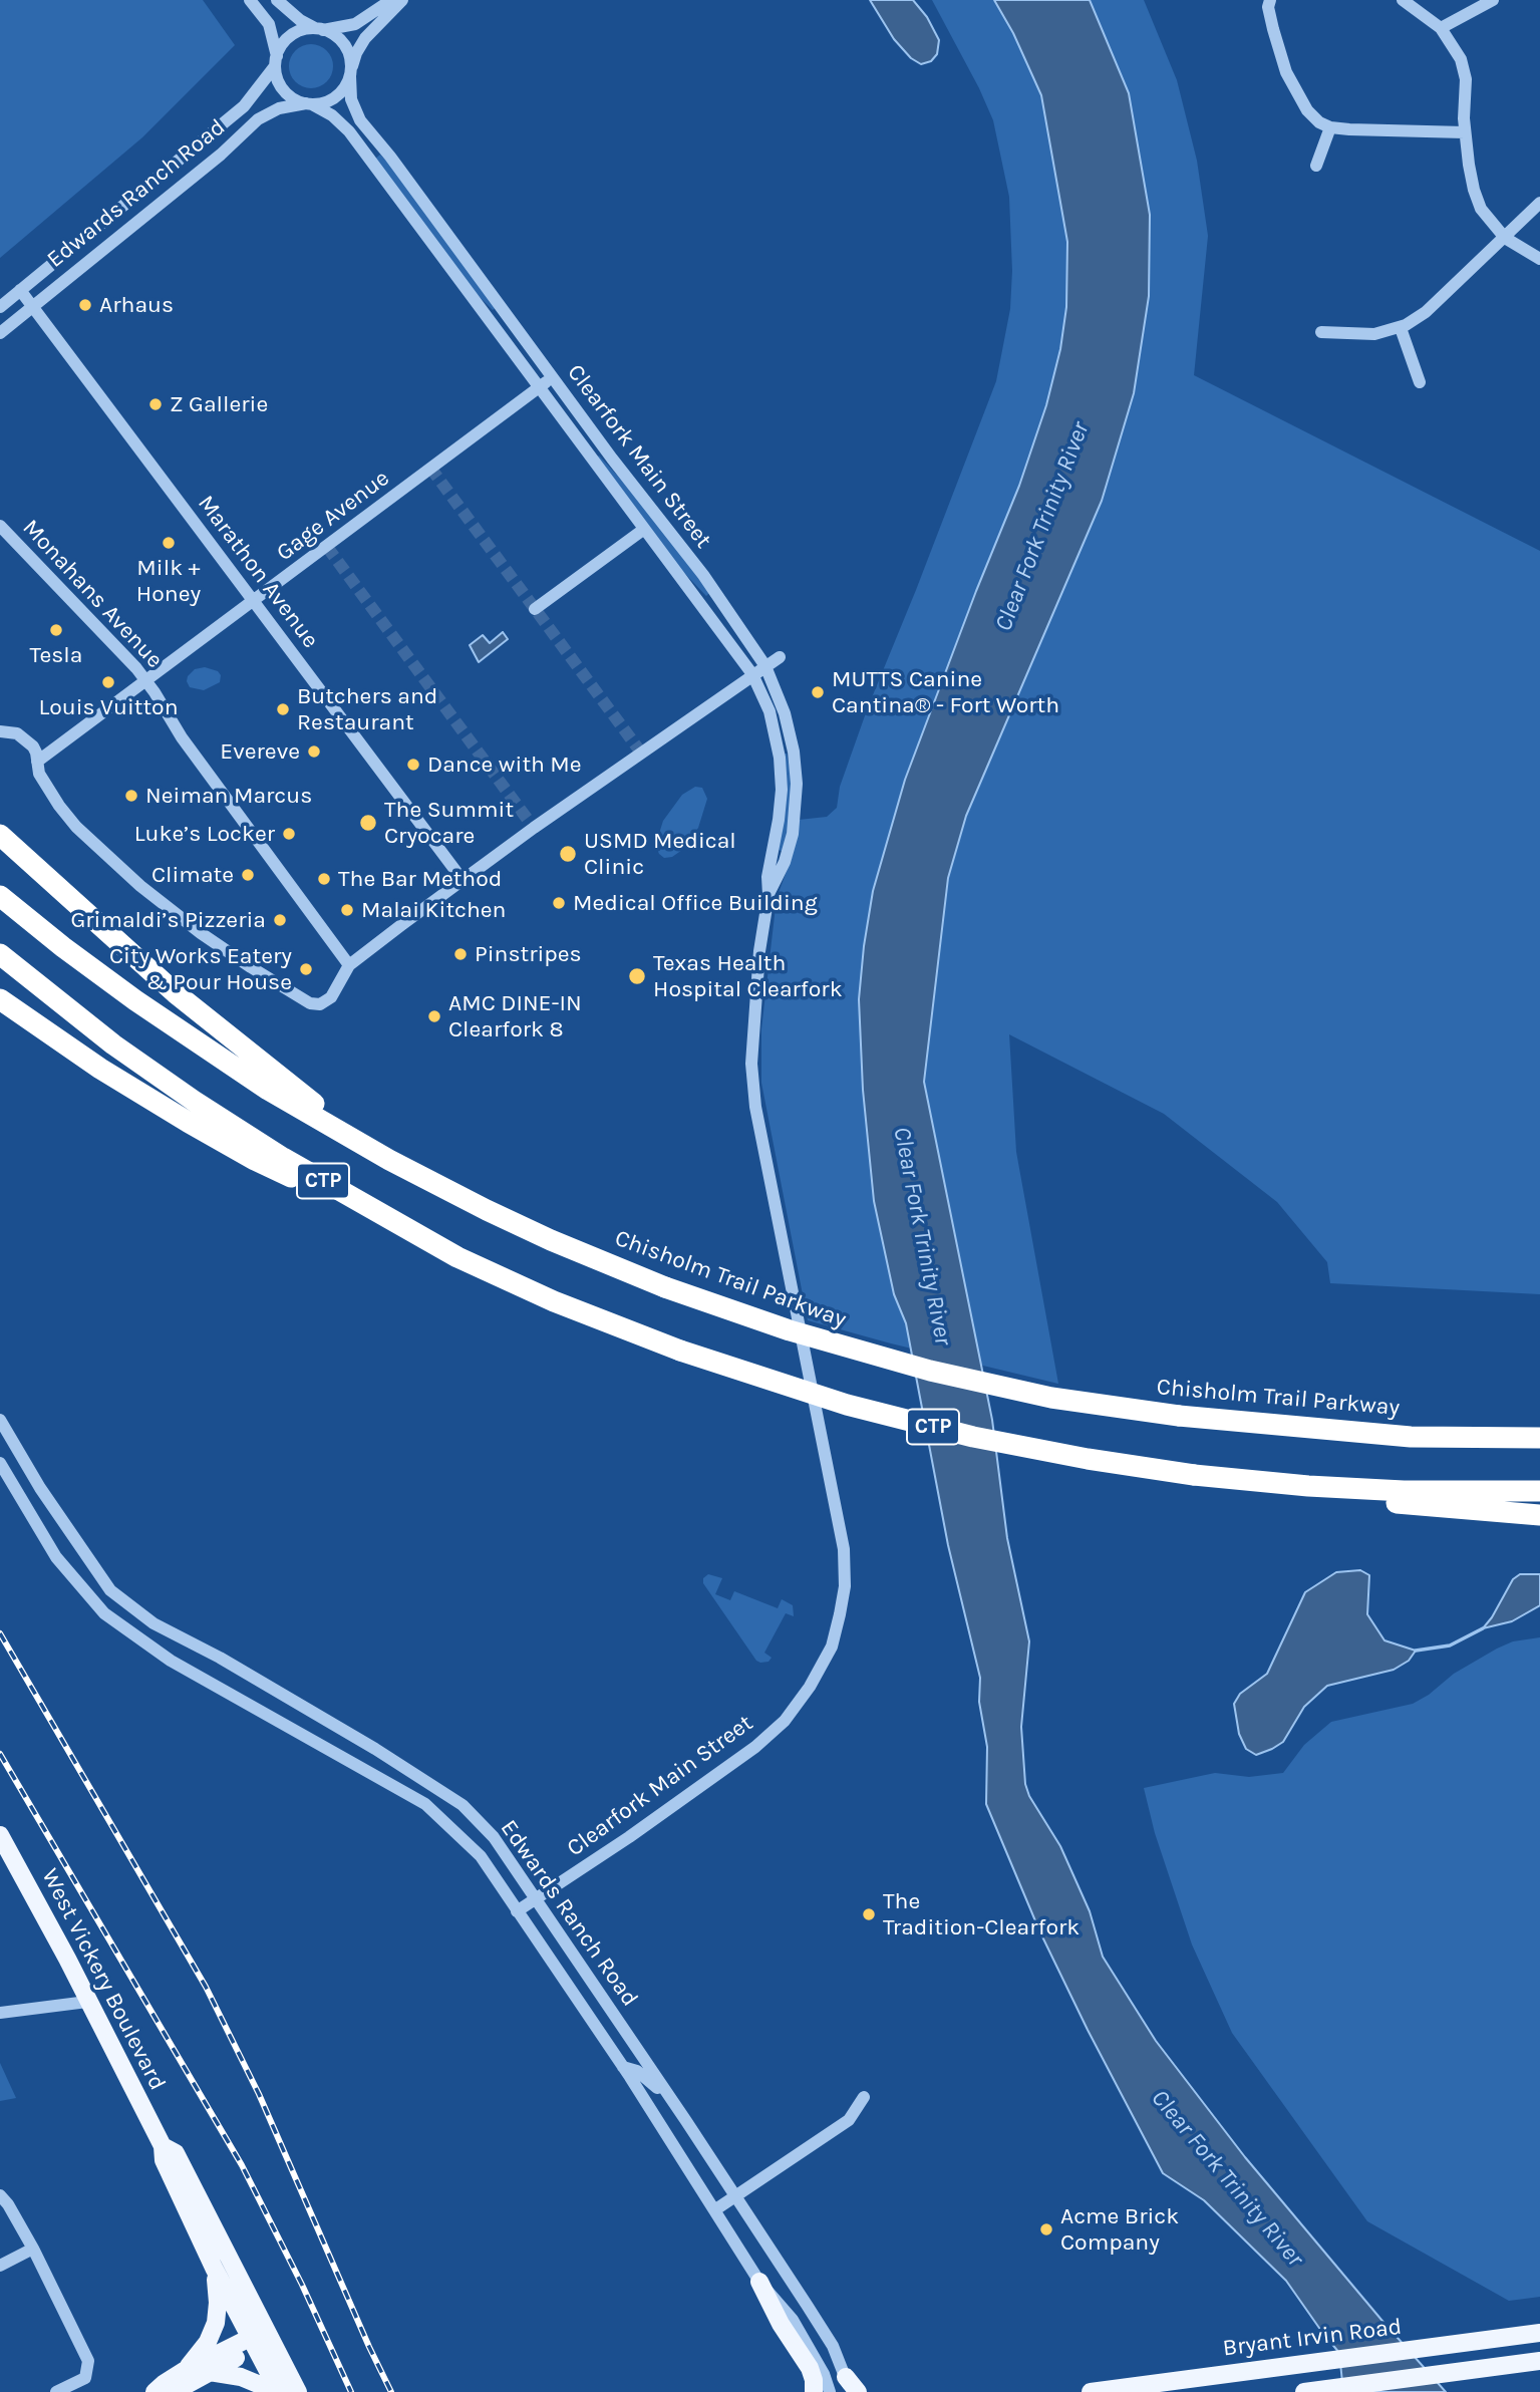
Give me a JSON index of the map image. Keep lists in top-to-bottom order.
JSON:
{
  "streets": {
    "highway": ["CTP", "Chisholm Trail Parkway"],
    "main road": ["West Vickery Boulevard", "Bryant Irvin Road"],
    "street": [
      "Edwards Ranch Road",
      "Clearfork Main Street",
      "Gage Avenue",
      "Marathon Avenue",
      "Monahans Avenue"
    ]
  },
  "crossings": [
    ["Edwards Ranch Road", "Clearfork Main Street"],
    ["Edwards Ranch Road", "Marathon Avenue"],
    ["Clearfork Main Street", "Gage Avenue"],
    ["Gage Avenue", "Marathon Avenue"],
    ["Gage Avenue", "Monahans Avenue"]
  ],
  "water": ["Clear Fork Trinity River"],
  "places": [
    "Arhaus",
    "Z Gallerie",
    "Milk + Honey",
    "Tesla",
    "Louis Vuitton",
    "MUTTS Canine Cantina® - Fort Worth",
    "Butchers and Restaurant",
    "Evereve",
    "Dance with Me",
    "Neiman Marcus",
    "The Summit Cryocare",
    "Luke’s Locker",
    "USMD Medical Clinic",
    "Climate",
    "The Bar Method",
    "Medical Office Building",
    "Malai Kitchen",
    "Grimaldi’s Pizzeria",
    "Pinstripes",
    "City Works Eatery & Pour House",
    "Texas Health Hospital Clearfork",
    "AMC DINE-IN Clearfork 8",
    "The Tradition-Clearfork",
    "Acme Brick Company"
  ]
}
